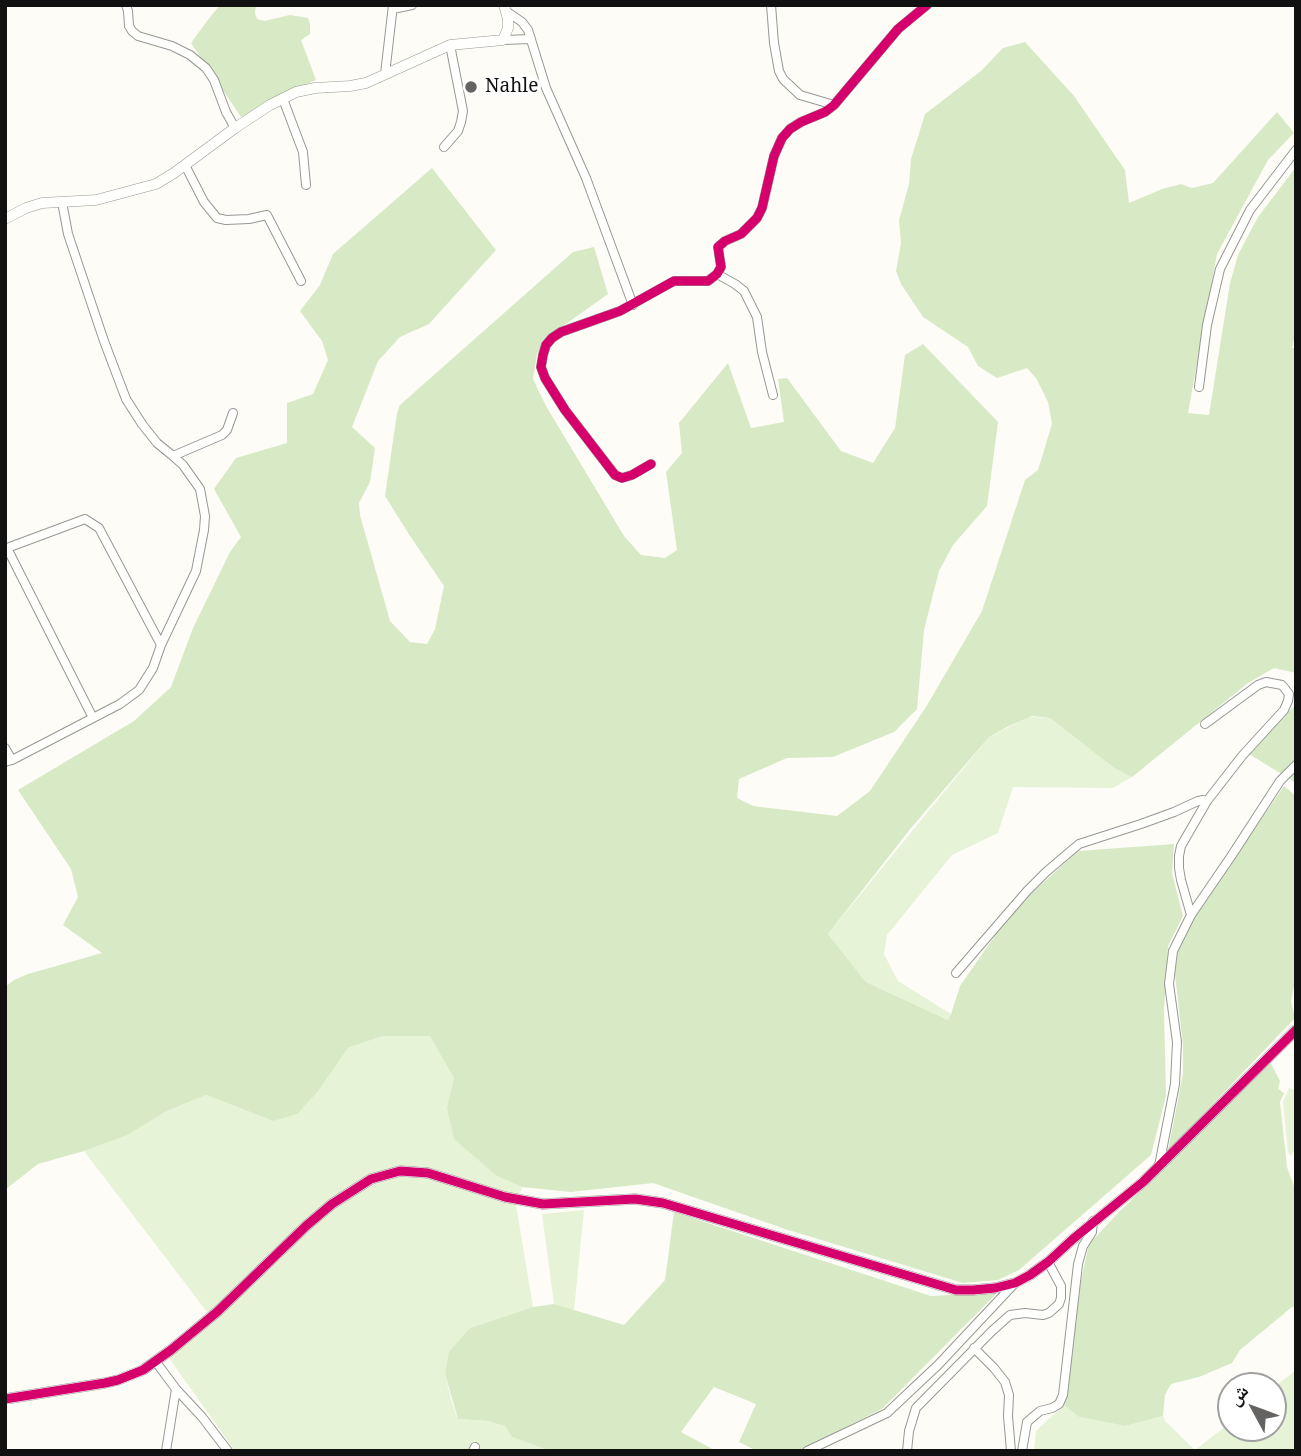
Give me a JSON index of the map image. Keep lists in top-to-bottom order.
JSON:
{
  "places": ["Nahle"],
  "north": "top left"
}
